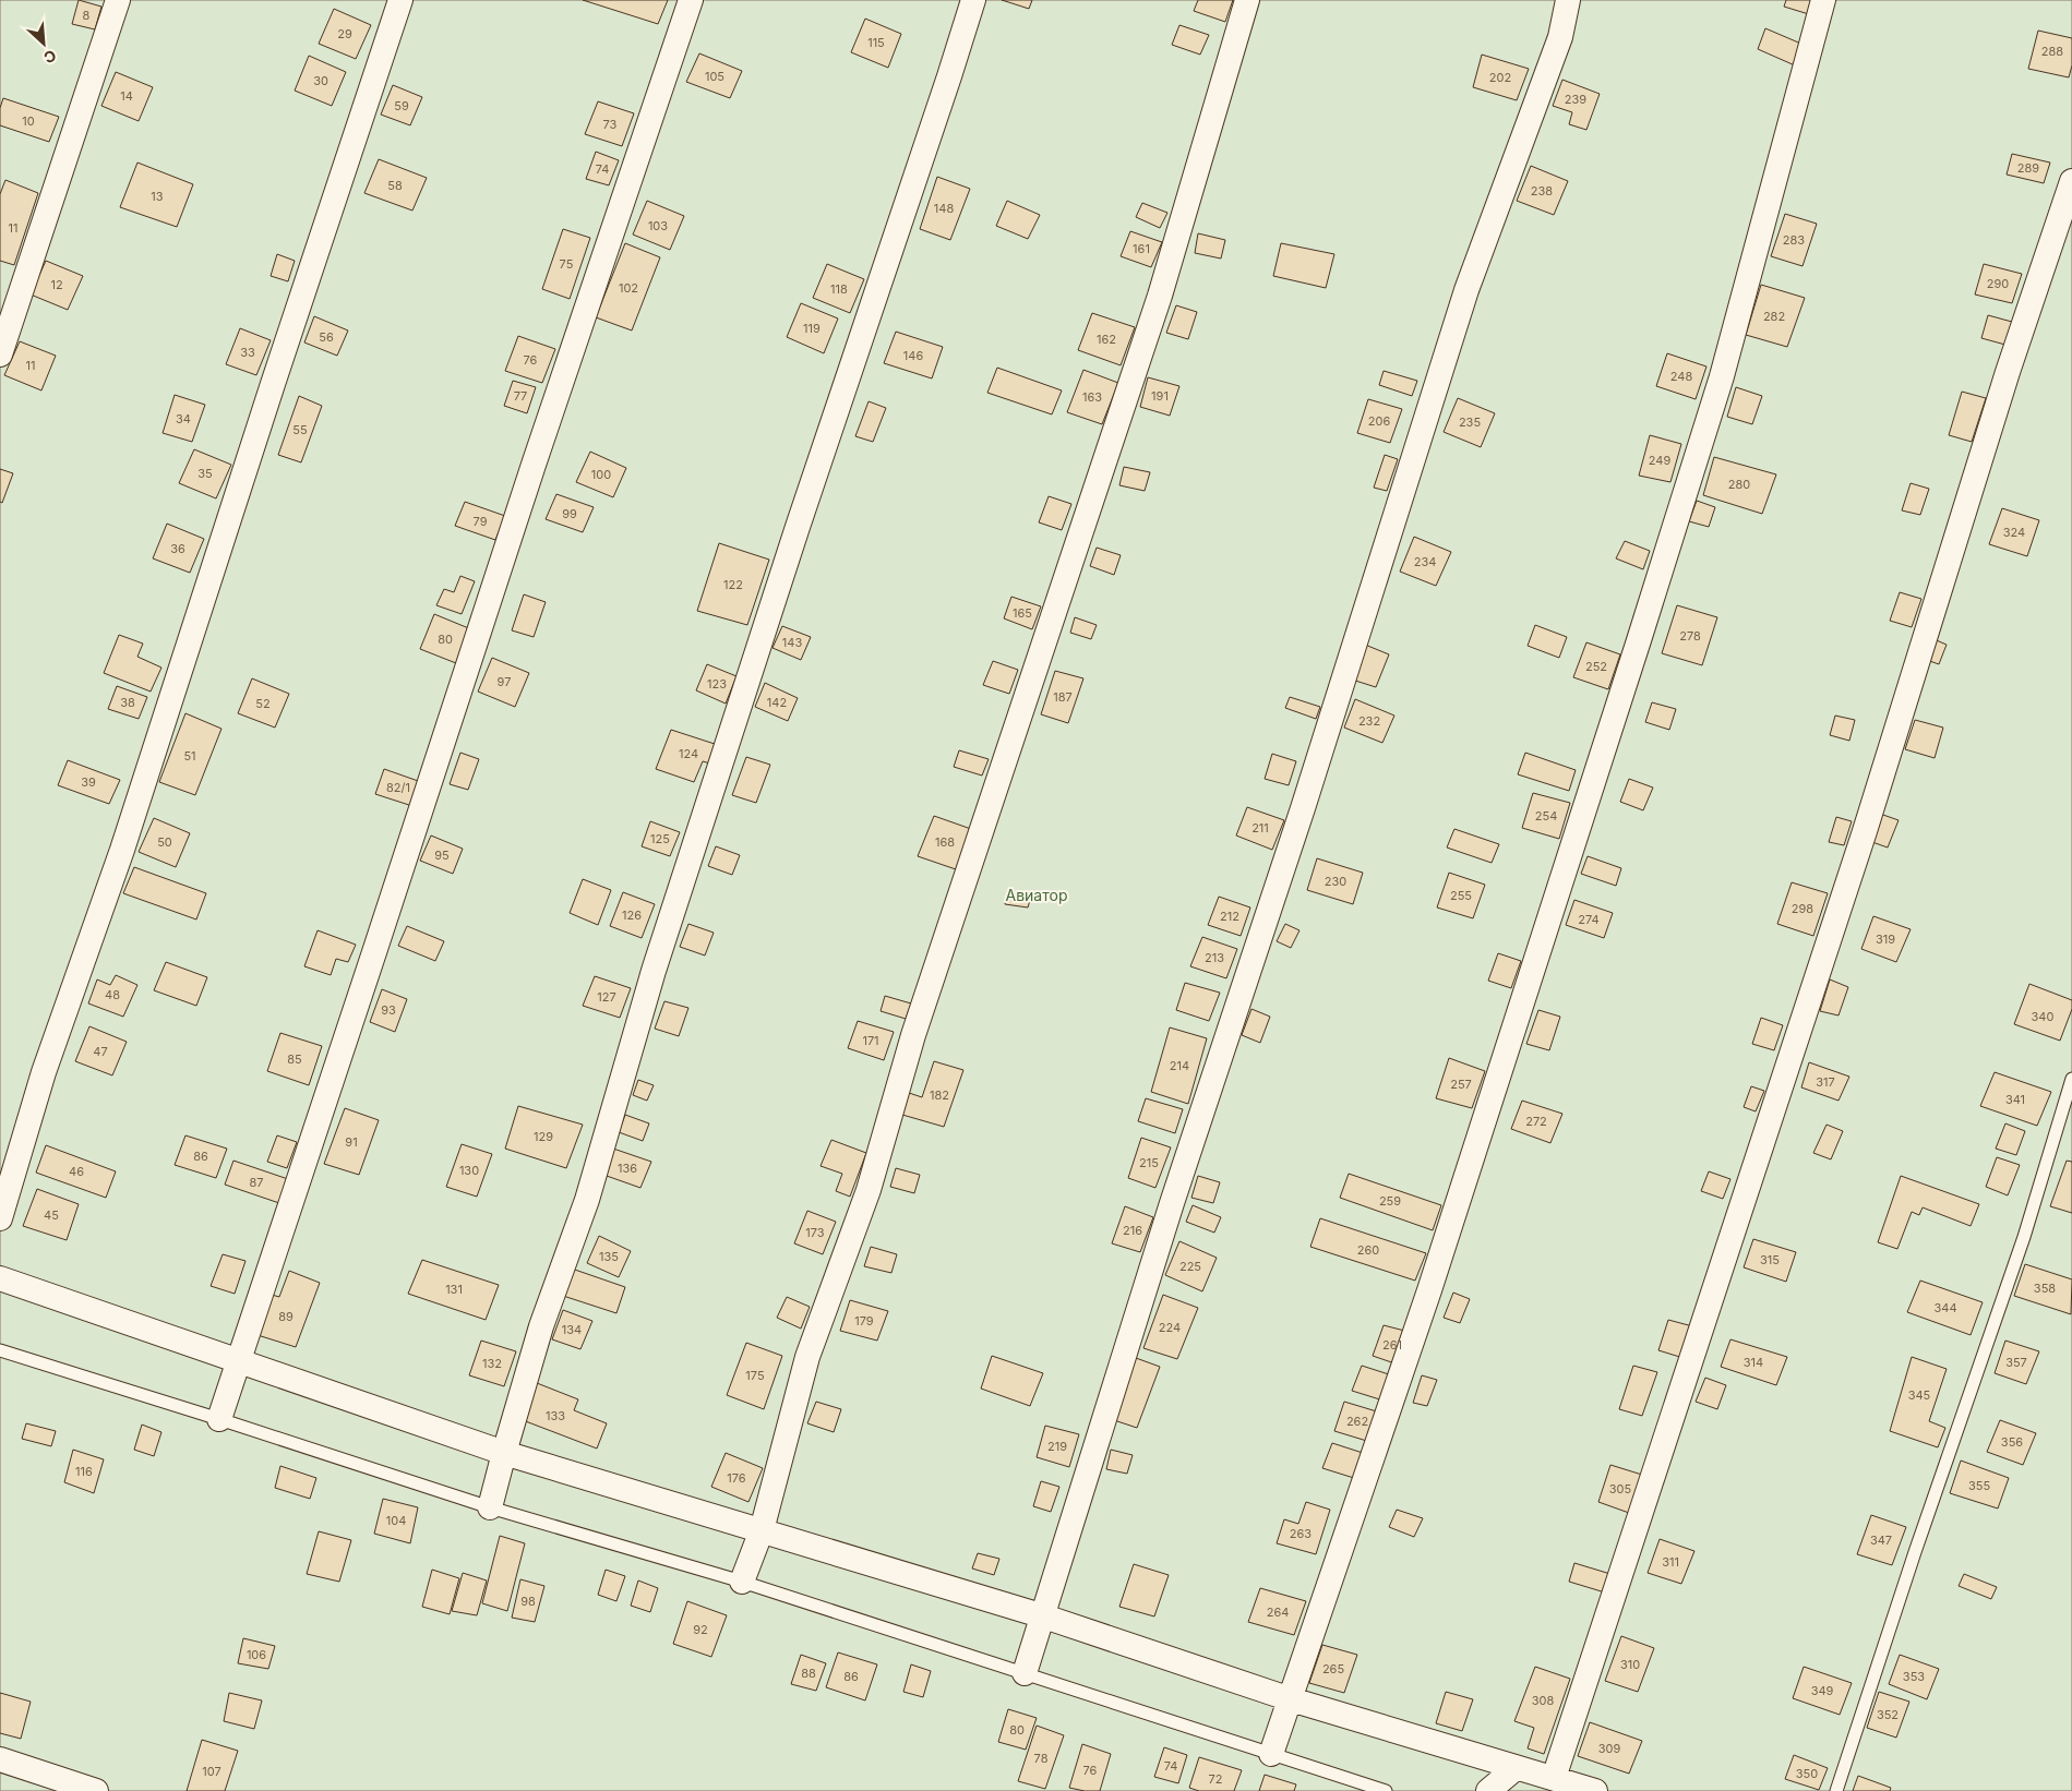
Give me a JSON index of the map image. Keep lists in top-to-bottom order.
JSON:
{
  "parks": ["Авиатор"],
  "house_numbers": [
    "8",
    "29",
    "115",
    "288",
    "105",
    "202",
    "30",
    "14",
    "239",
    "59",
    "10",
    "73",
    "289",
    "74",
    "58",
    "238",
    "13",
    "148",
    "103",
    "11",
    "283",
    "161",
    "75",
    "290",
    "12",
    "102",
    "118",
    "282",
    "119",
    "56",
    "162",
    "33",
    "146",
    "76",
    "11",
    "248",
    "77",
    "191",
    "163",
    "34",
    "206",
    "235",
    "55",
    "249",
    "35",
    "100",
    "280",
    "99",
    "79",
    "324",
    "36",
    "234",
    "122",
    "165",
    "278",
    "80",
    "143",
    "252",
    "97",
    "123",
    "187",
    "38",
    "142",
    "52",
    "232",
    "124",
    "51",
    "39",
    "82/1",
    "254",
    "211",
    "125",
    "50",
    "168",
    "95",
    "230",
    "255",
    "298",
    "126",
    "212",
    "274",
    "319",
    "213",
    "48",
    "127",
    "93",
    "340",
    "171",
    "47",
    "85",
    "214",
    "317",
    "257",
    "182",
    "341",
    "272",
    "129",
    "91",
    "86",
    "215",
    "136",
    "130",
    "46",
    "87",
    "259",
    "45",
    "216",
    "173",
    "260",
    "135",
    "315",
    "225",
    "358",
    "131",
    "344",
    "89",
    "179",
    "224",
    "134",
    "261",
    "314",
    "357",
    "132",
    "175",
    "345",
    "133",
    "262",
    "356",
    "219",
    "116",
    "176",
    "355",
    "305",
    "104",
    "263",
    "347",
    "311",
    "98",
    "264",
    "92",
    "106",
    "310",
    "265",
    "88",
    "86",
    "353",
    "349",
    "308",
    "352",
    "80",
    "309",
    "78",
    "74",
    "76",
    "107",
    "350",
    "72"
  ],
  "north": "bottom right"
}
